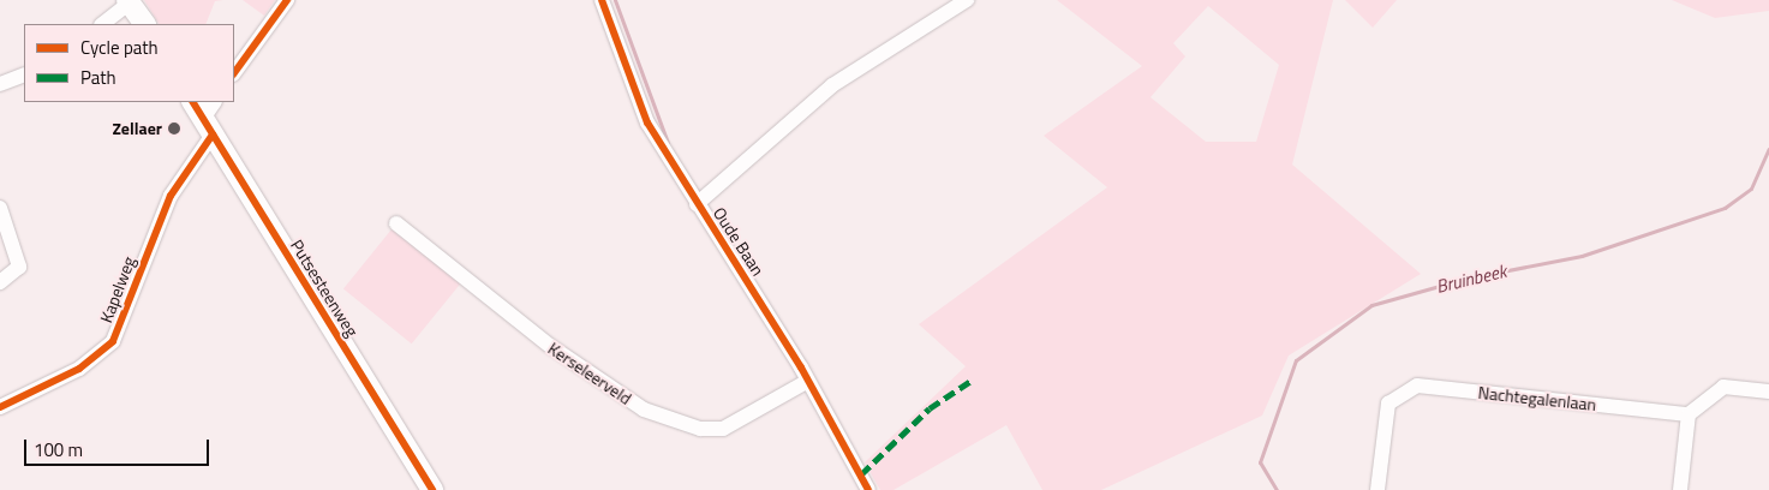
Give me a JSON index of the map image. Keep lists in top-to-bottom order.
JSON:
{
  "streets": {
    "main road": ["Putsesteenweg"],
    "street": [
      "Oude Baan",
      "Kapelweg",
      "Kerseleerveld",
      "Nachtegalenlaan"
    ]
  },
  "crossings": [
    ["Oude Baan", "Kerseleerveld"],
    ["Putsesteenweg", "Kapelweg"]
  ],
  "water": ["Bruinbeek"],
  "places": ["Zellaer"],
  "legend": ["Cycle path", "Path"],
  "scale_bar": "100 m"
}
